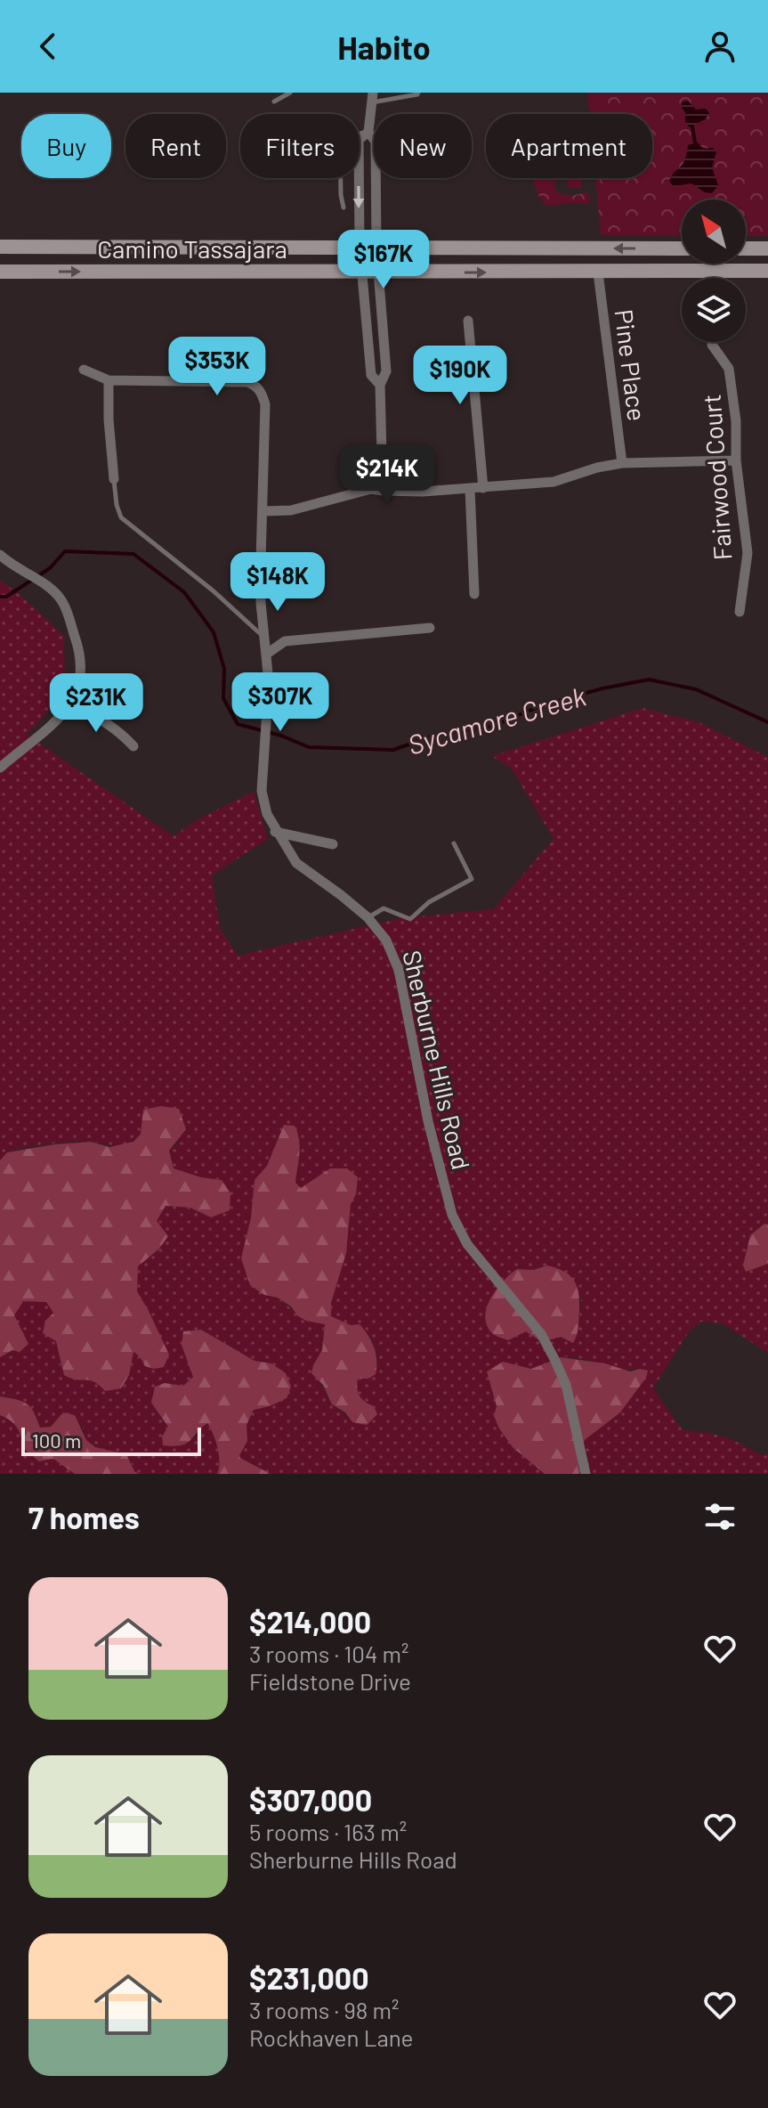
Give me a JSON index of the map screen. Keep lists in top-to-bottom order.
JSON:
{
  "streets": {
    "main road": ["Camino Tassajara"],
    "street": ["Pine Place", "Fairwood Court", "Sherburne Hills Road"]
  },
  "crossings": [
    ["Camino Tassajara", "Pine Place"]
  ],
  "water": ["Sycamore Creek"],
  "scale_bar": "100 m",
  "north": "top left",
  "page": {
    "header": "Habito",
    "chip": [
      "Buy",
      "Rent",
      "Filters",
      "New",
      "Apartment"
    ],
    "price": [
      "$167K",
      "$353K",
      "$190K",
      "$214K",
      "$148K",
      "$307K",
      "$231K"
    ],
    "scale": "100 m",
    "heading": "7 homes",
    "list": [
      {
        "name": "$214,000",
        "note": "3 rooms · 104 m² · Fieldstone Drive"
      },
      {
        "name": "$307,000",
        "note": "5 rooms · 163 m² · Sherburne Hills Road"
      },
      {
        "name": "$231,000",
        "note": "3 rooms · 98 m² · Rockhaven Lane"
      }
    ]
  }
}
